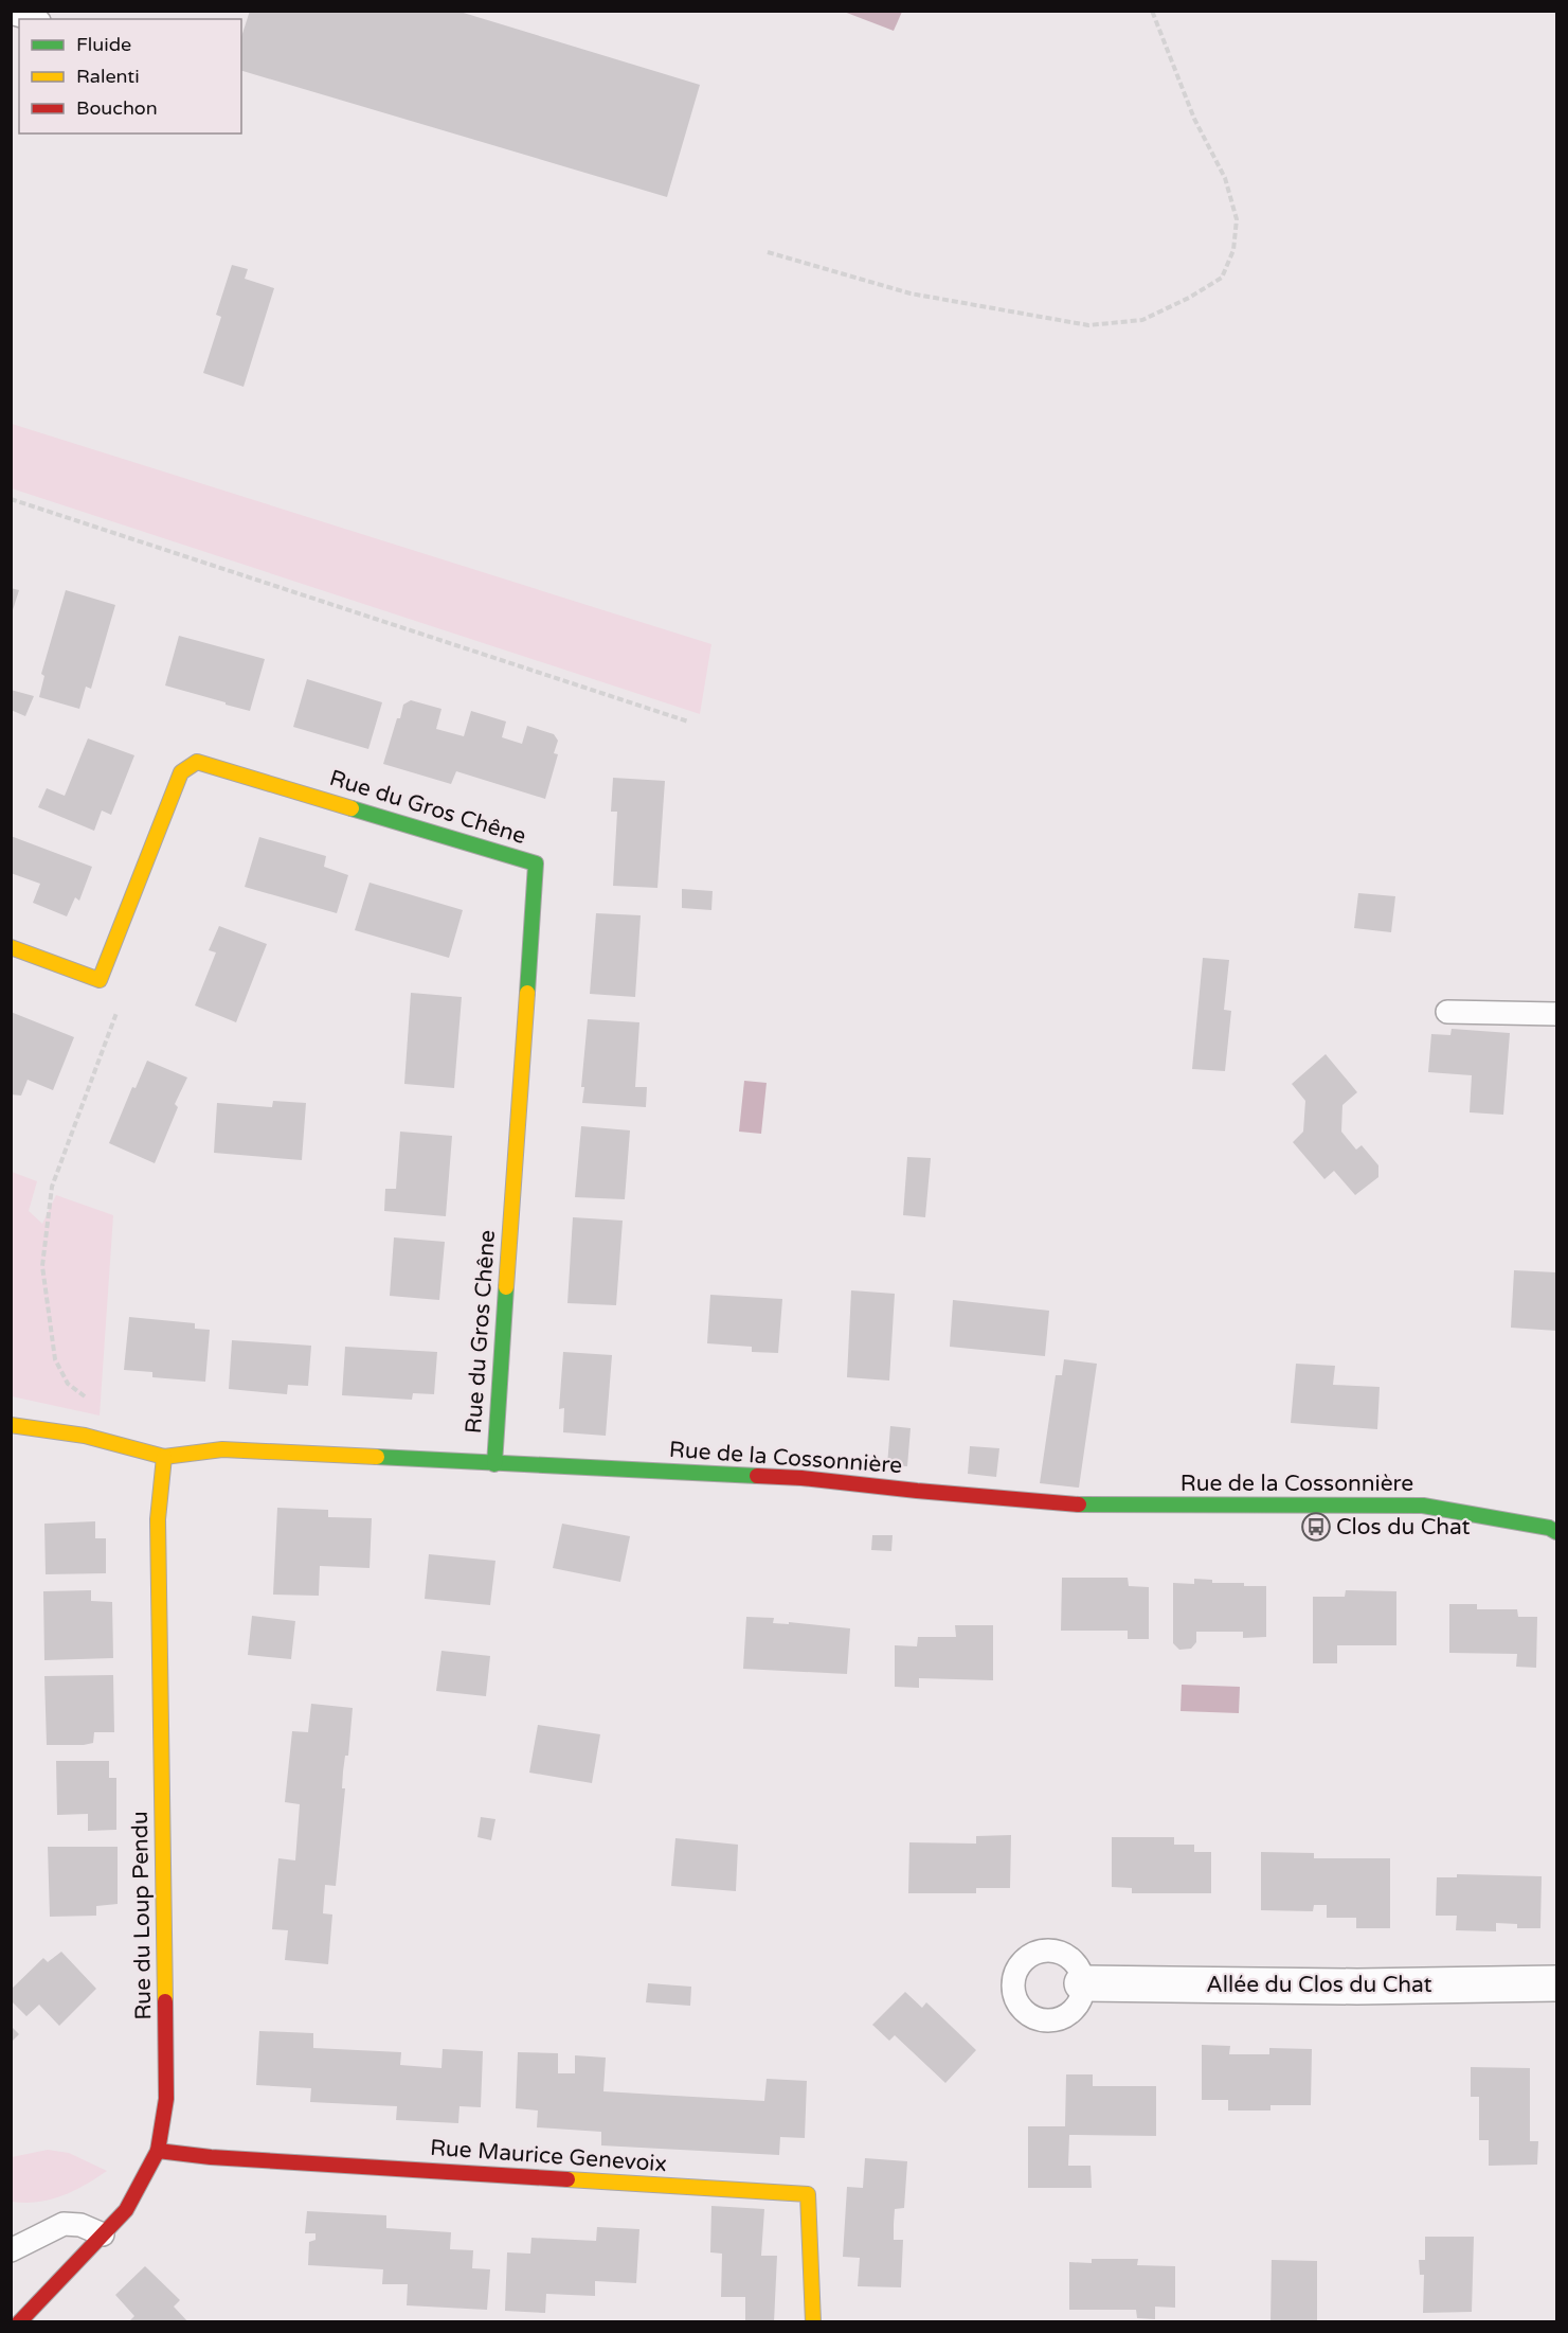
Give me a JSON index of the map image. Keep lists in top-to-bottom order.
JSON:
{
  "streets": {
    "street": [
      "Rue du Gros Chêne",
      "Rue de la Cossonnière",
      "Rue du Loup Pendu",
      "Allée du Clos du Chat",
      "Rue Maurice Genevoix"
    ]
  },
  "crossings": [
    ["Rue du Gros Chêne", "Rue de la Cossonnière"],
    ["Rue de la Cossonnière", "Rue du Loup Pendu"],
    ["Rue du Loup Pendu", "Rue Maurice Genevoix"]
  ],
  "places": {
    "bus stop": ["Clos du Chat"]
  },
  "legend": ["Fluide", "Ralenti", "Bouchon"]
}
